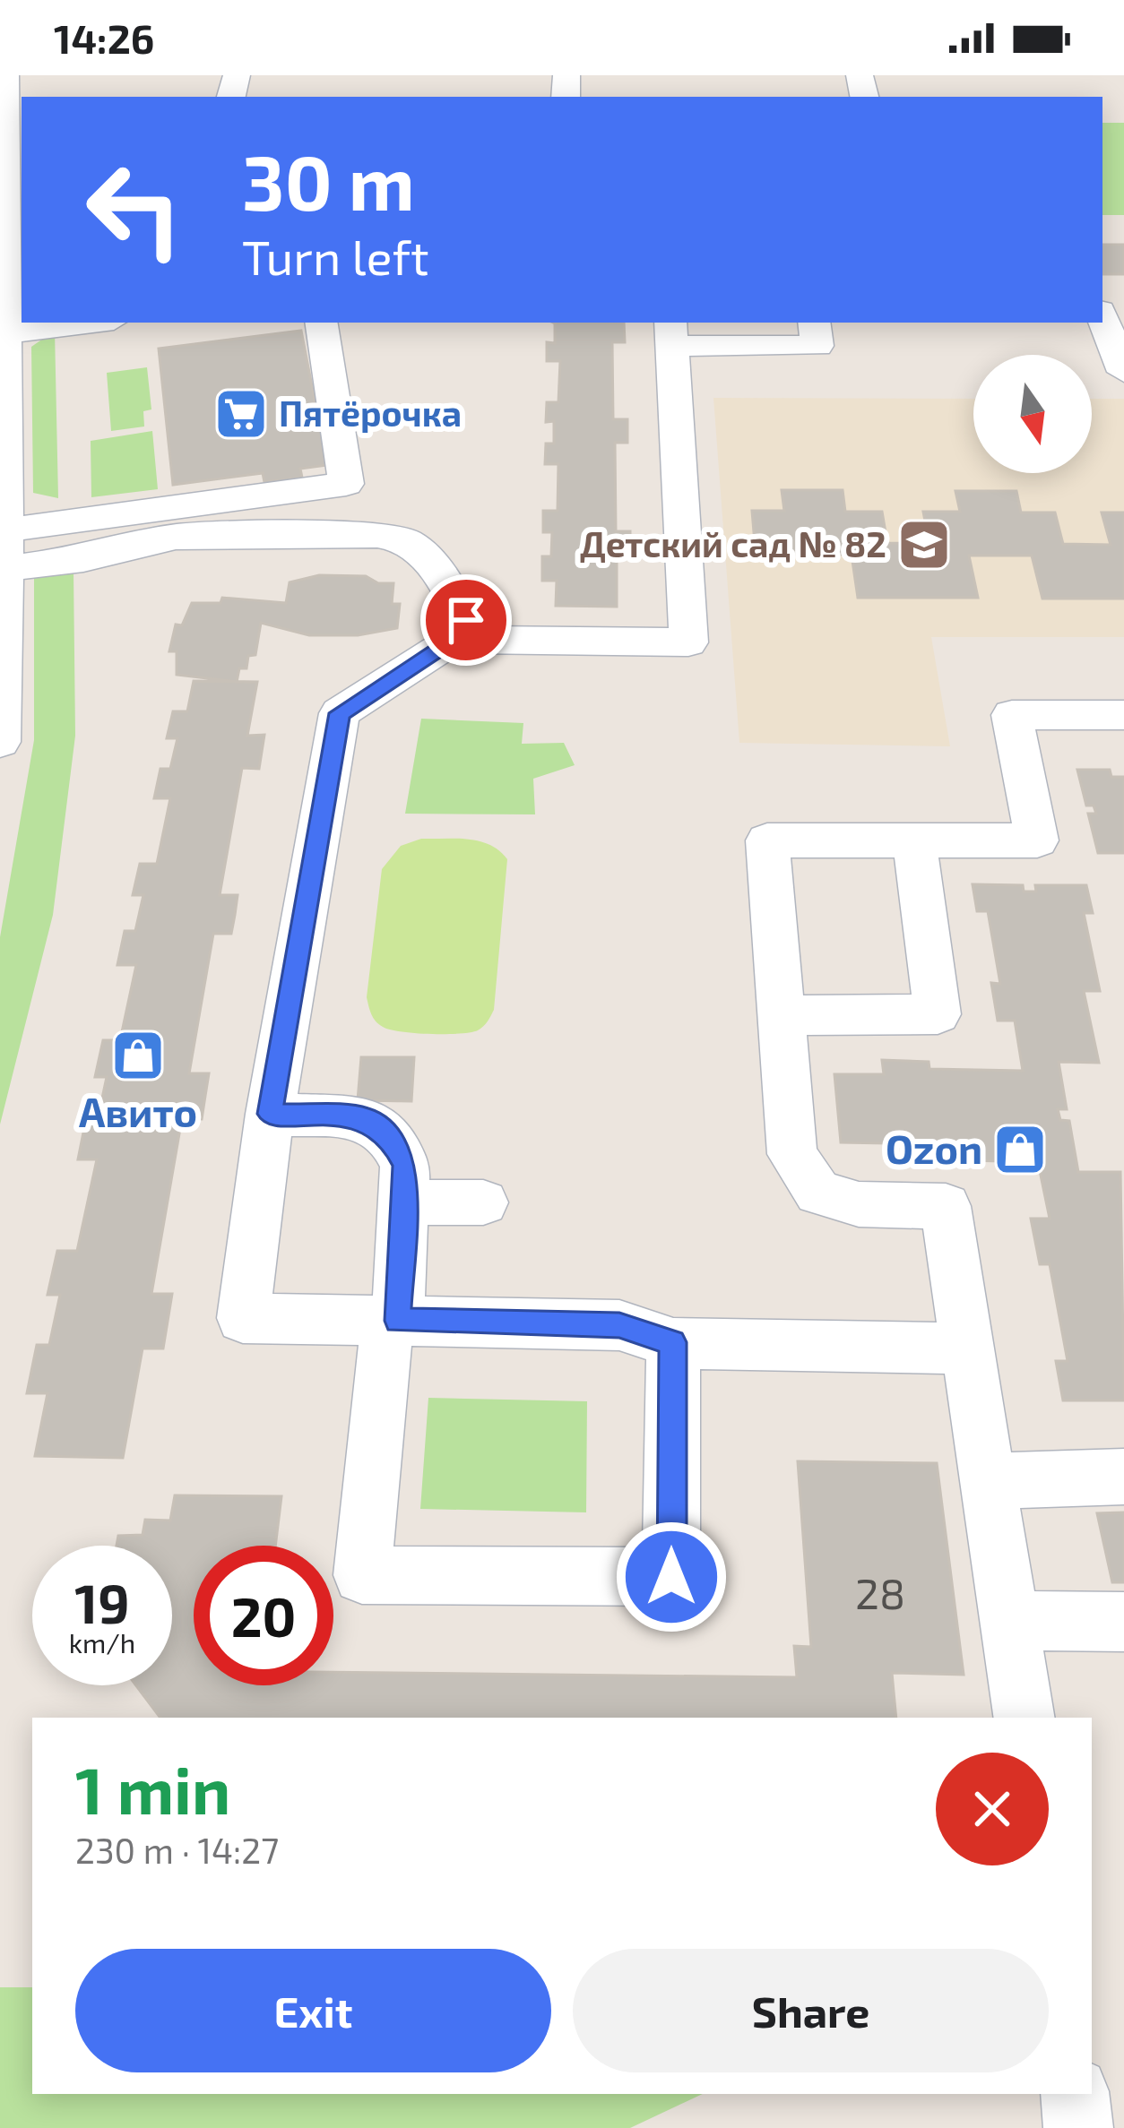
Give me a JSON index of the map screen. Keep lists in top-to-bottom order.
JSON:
{
  "places": {
    "supermarket": ["Пятёрочка"],
    "school or university": ["Детский сад № 82"],
    "shop": ["Авито", "Ozon"]
  },
  "house_numbers": ["28"],
  "north": "bottom",
  "page": {
    "status": "14:26",
    "turn": ["30 m", "Turn left"],
    "speed": "19 km/h",
    "limit": "20",
    "heading": ["1 min", "230 m · 14:27"],
    "buttons": ["Exit", "Share"]
  }
}
